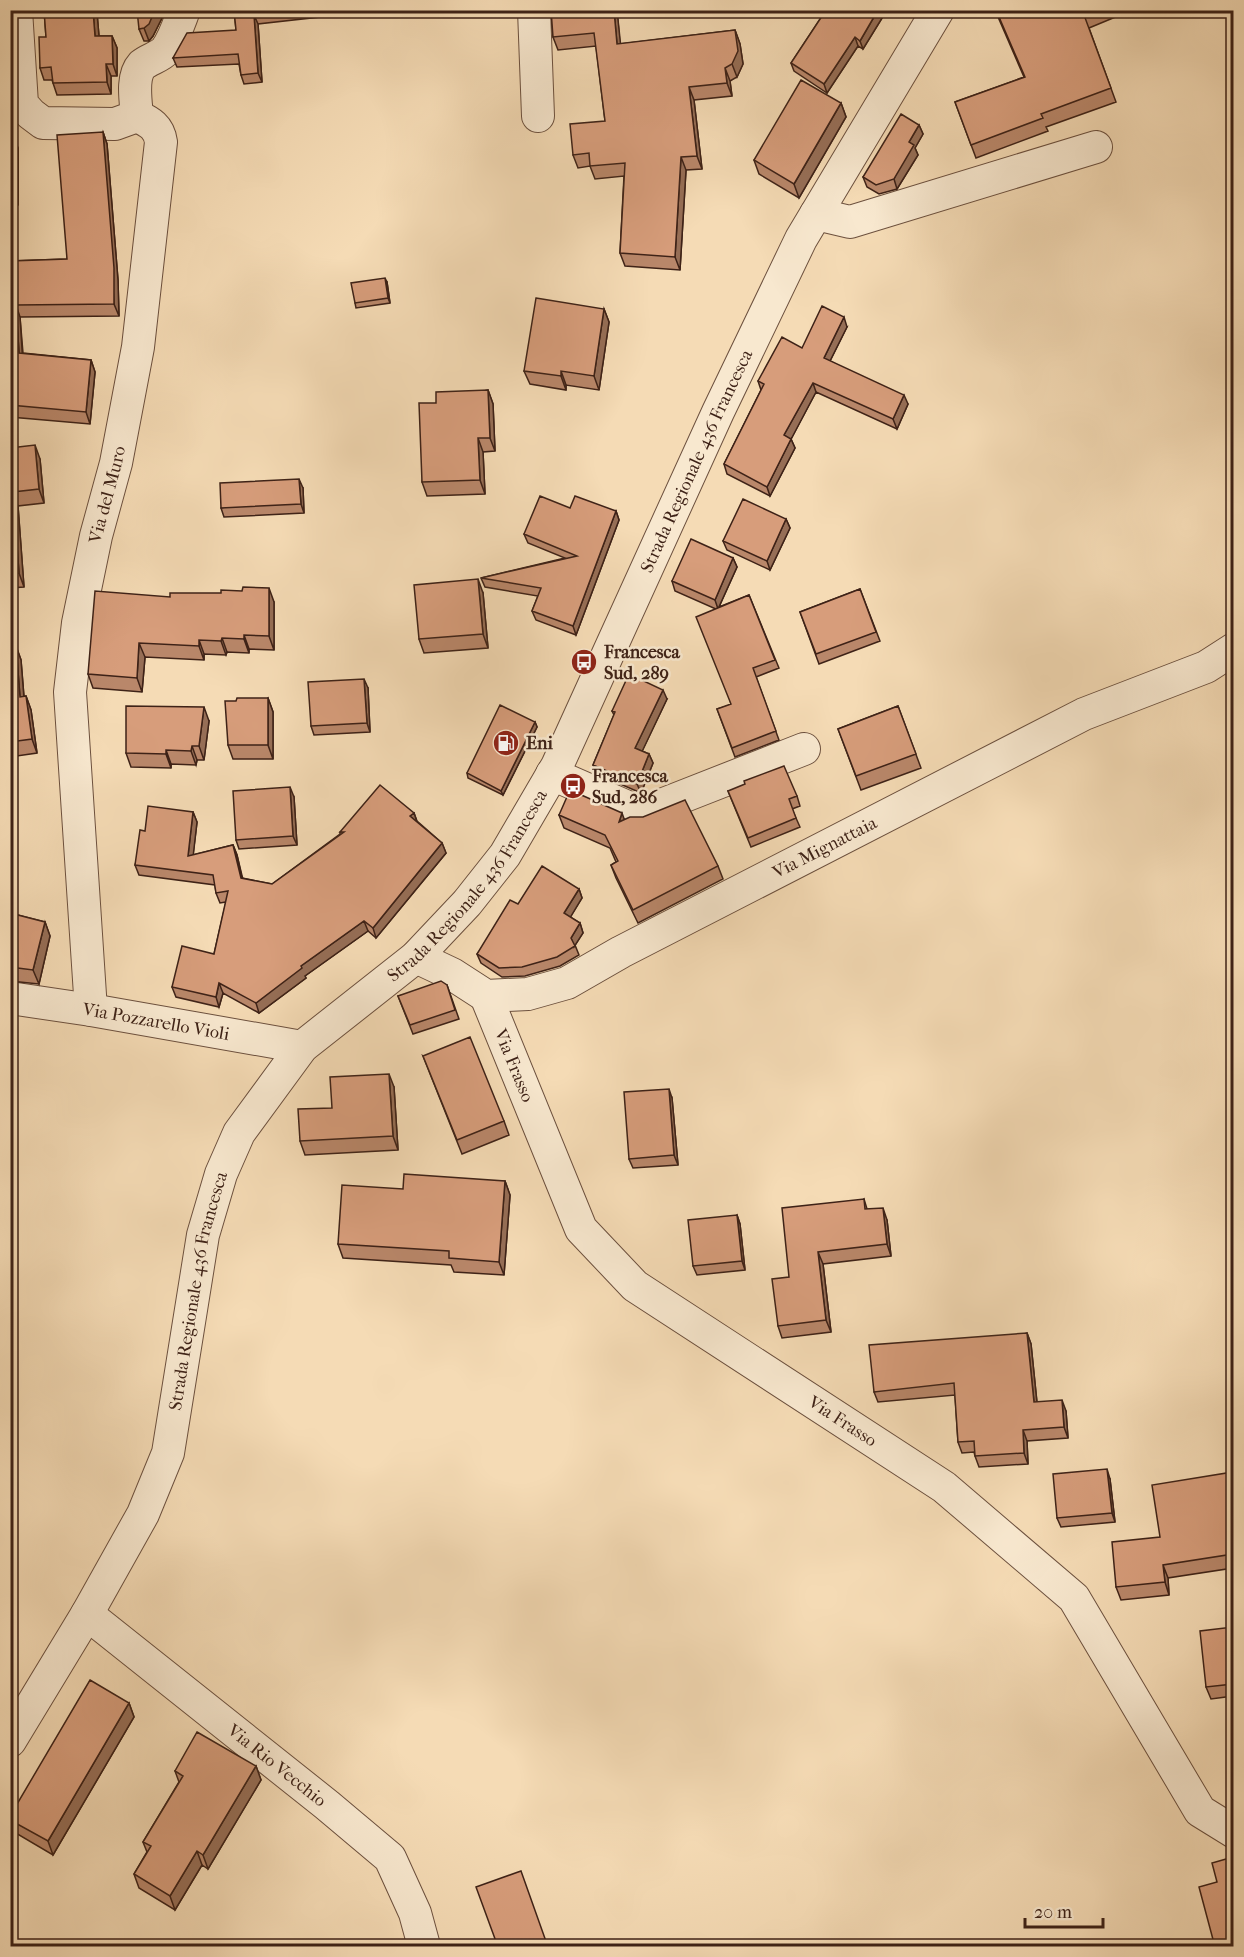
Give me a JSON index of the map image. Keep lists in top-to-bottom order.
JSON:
{
  "streets": {
    "street": [
      "Strada Regionale 436 Francesca",
      "Via del Muro",
      "Via Mignattaia",
      "Via Pozzarello Violi",
      "Via Frasso",
      "Via Rio Vecchio"
    ]
  },
  "crossings": [
    ["Strada Regionale 436 Francesca", "Via Pozzarello Violi"],
    ["Strada Regionale 436 Francesca", "Via Rio Vecchio"],
    ["Via del Muro", "Via Pozzarello Violi"],
    ["Via Mignattaia", "Via Frasso"]
  ],
  "places": {
    "bus stop": ["Francesca Sud, 289", "Francesca Sud, 286"],
    "fuel station": ["Eni"]
  },
  "scale_bar": "20 m"
}
